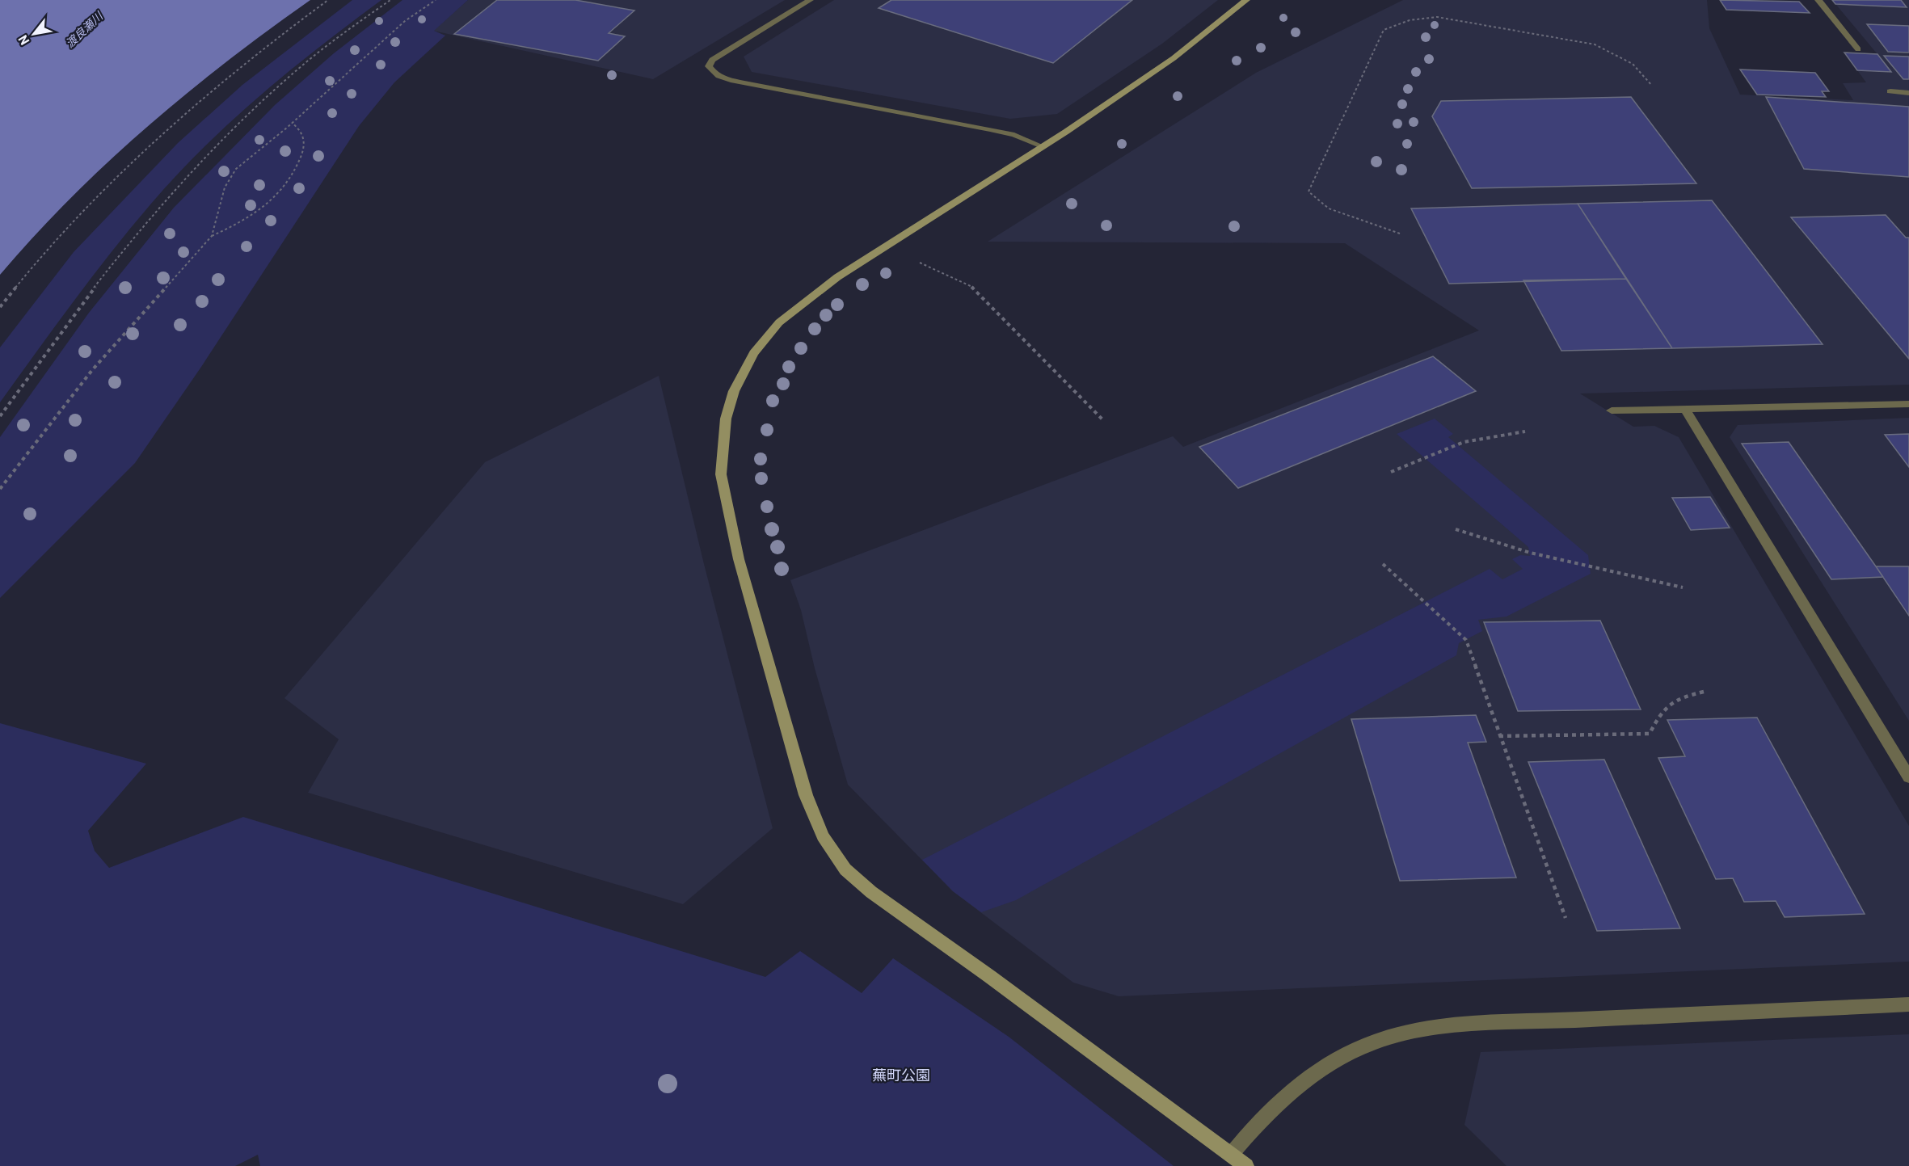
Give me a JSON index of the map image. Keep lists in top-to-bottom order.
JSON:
{
  "water": ["渡良瀬川"],
  "parks": ["蕪町公園"],
  "north": "bottom left"
}
